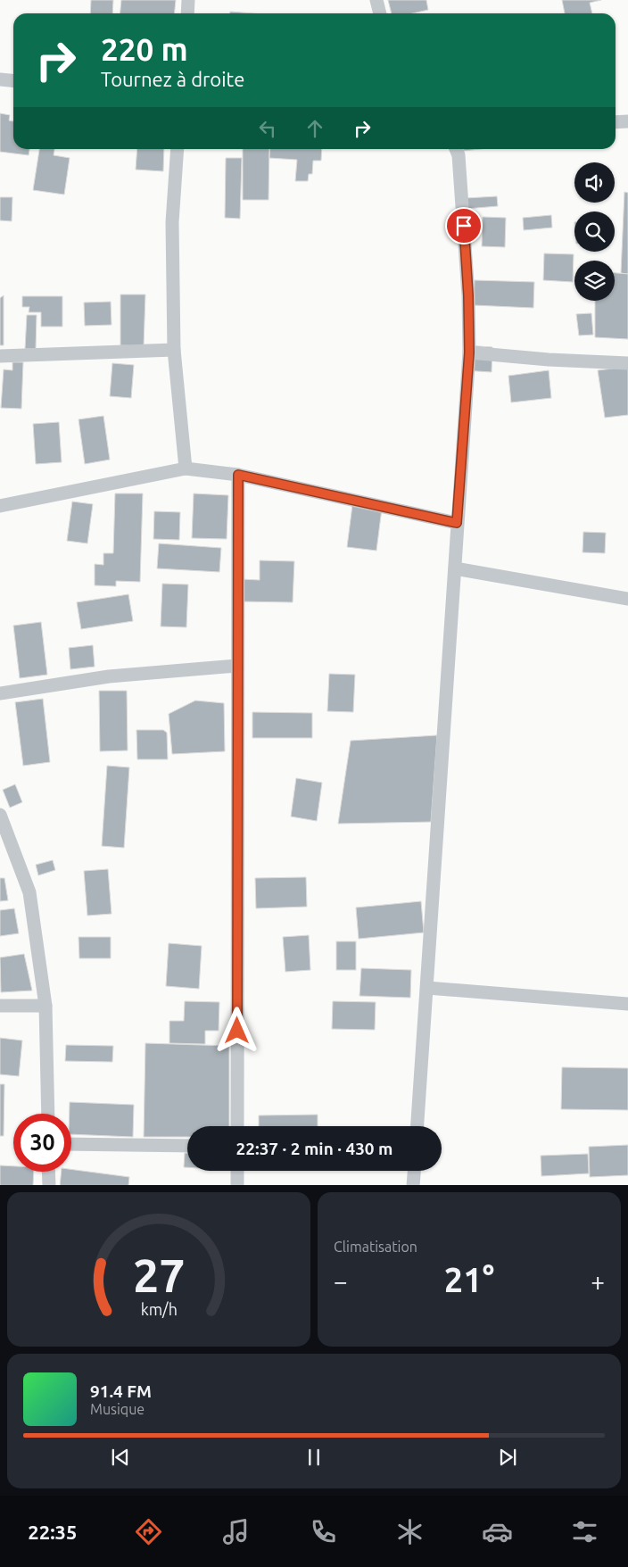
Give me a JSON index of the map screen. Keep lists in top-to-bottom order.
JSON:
{
  "page": {
    "turn": ["220 m", "Tournez à droite"],
    "limit": "30",
    "trip": "22:37 · 2 min · 430 m",
    "tile": "Climatisation",
    "heat": ["−", "21°", "+"],
    "song": ["91.4 FM", "Musique"],
    "tabs": "22:35",
    "gauge": ["27", "km/h"]
  }
}
